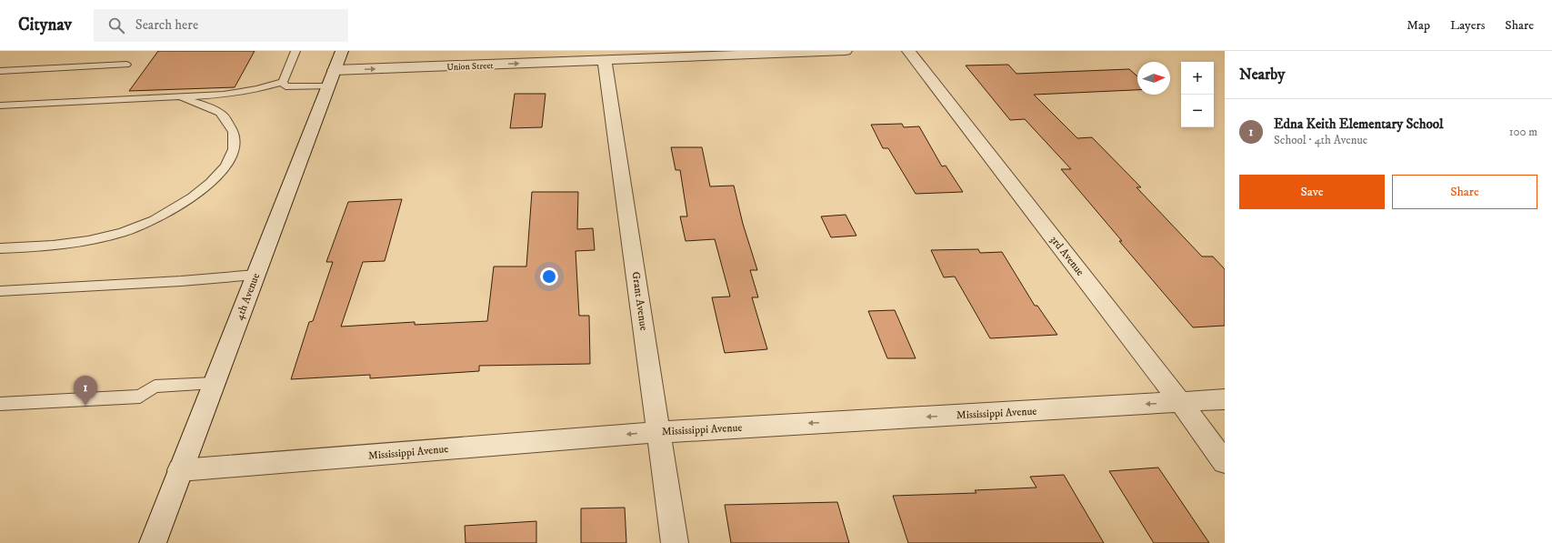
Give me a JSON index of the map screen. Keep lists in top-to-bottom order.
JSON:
{
  "streets": {
    "street": [
      "Union Street",
      "3rd Avenue",
      "4th Avenue",
      "Grant Avenue",
      "Mississippi Avenue"
    ]
  },
  "crossings": [
    ["Union Street", "4th Avenue"],
    ["Union Street", "Grant Avenue"],
    ["3rd Avenue", "Mississippi Avenue"],
    ["4th Avenue", "Mississippi Avenue"],
    ["Grant Avenue", "Mississippi Avenue"]
  ],
  "one_way": ["Union Street", "Mississippi Avenue"],
  "north": "right",
  "page": {
    "header": "Citynav",
    "search": "Search here",
    "nav": ["Map", "Layers", "Share"],
    "heading": "Nearby",
    "map_buttons": ["+", "−"],
    "list": [
      {
        "mark": "1",
        "name": "Edna Keith Elementary School",
        "note": "School · 4th Avenue",
        "value": "100 m"
      }
    ],
    "buttons": ["Save", "Share"],
    "pins": "1"
  }
}
